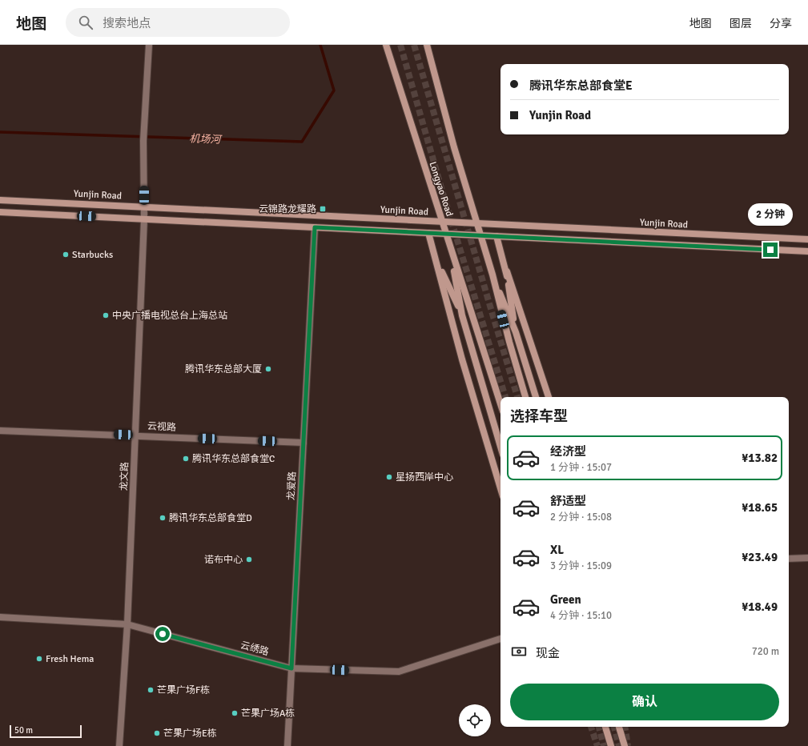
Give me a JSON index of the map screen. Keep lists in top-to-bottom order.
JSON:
{
  "streets": {
    "main road": ["Longyao Road", "Yunjin Road"],
    "street": [
      "云视路",
      "龙文路",
      "龙爱路",
      "云绣路"
    ]
  },
  "crossings": [
    ["Longyao Road", "Yunjin Road"],
    ["Yunjin Road", "龙文路"],
    ["云视路", "龙文路"],
    ["云视路", "龙爱路"],
    ["龙文路", "云绣路"],
    ["龙爱路", "云绣路"]
  ],
  "water": ["机场河"],
  "places": {
    "transit": ["云锦路龙耀路"],
    "other": [
      "Starbucks",
      "中央广播电视总台上海总站",
      "腾讯华东总部大厦",
      "腾讯华东总部食堂C",
      "星扬西岸中心",
      "腾讯华东总部食堂D",
      "诺布中心",
      "Fresh Hema",
      "芒果广场F栋",
      "芒果广场A栋",
      "芒果广场E栋"
    ]
  },
  "scale_bar": "50 m",
  "page": {
    "header": "地图",
    "search": "搜索地点",
    "nav": ["地图", "图层", "分享"],
    "banner": ["腾讯华东总部食堂E", "Yunjin Road"],
    "bubble": "2 分钟",
    "heading": "选择车型",
    "list": [
      {
        "name": "经济型",
        "note": "1 分钟 · 15:07",
        "value": "¥13.82"
      },
      {
        "name": "舒适型",
        "note": "2 分钟 · 15:08",
        "value": "¥18.65"
      },
      {
        "name": "XL",
        "note": "3 分钟 · 15:09",
        "value": "¥23.49"
      },
      {
        "name": "Green",
        "note": "4 分钟 · 15:10",
        "value": "¥18.49"
      }
    ],
    "pay": ["现金", "720 m"],
    "buttons": "确认",
    "scale": "50 m"
  }
}
